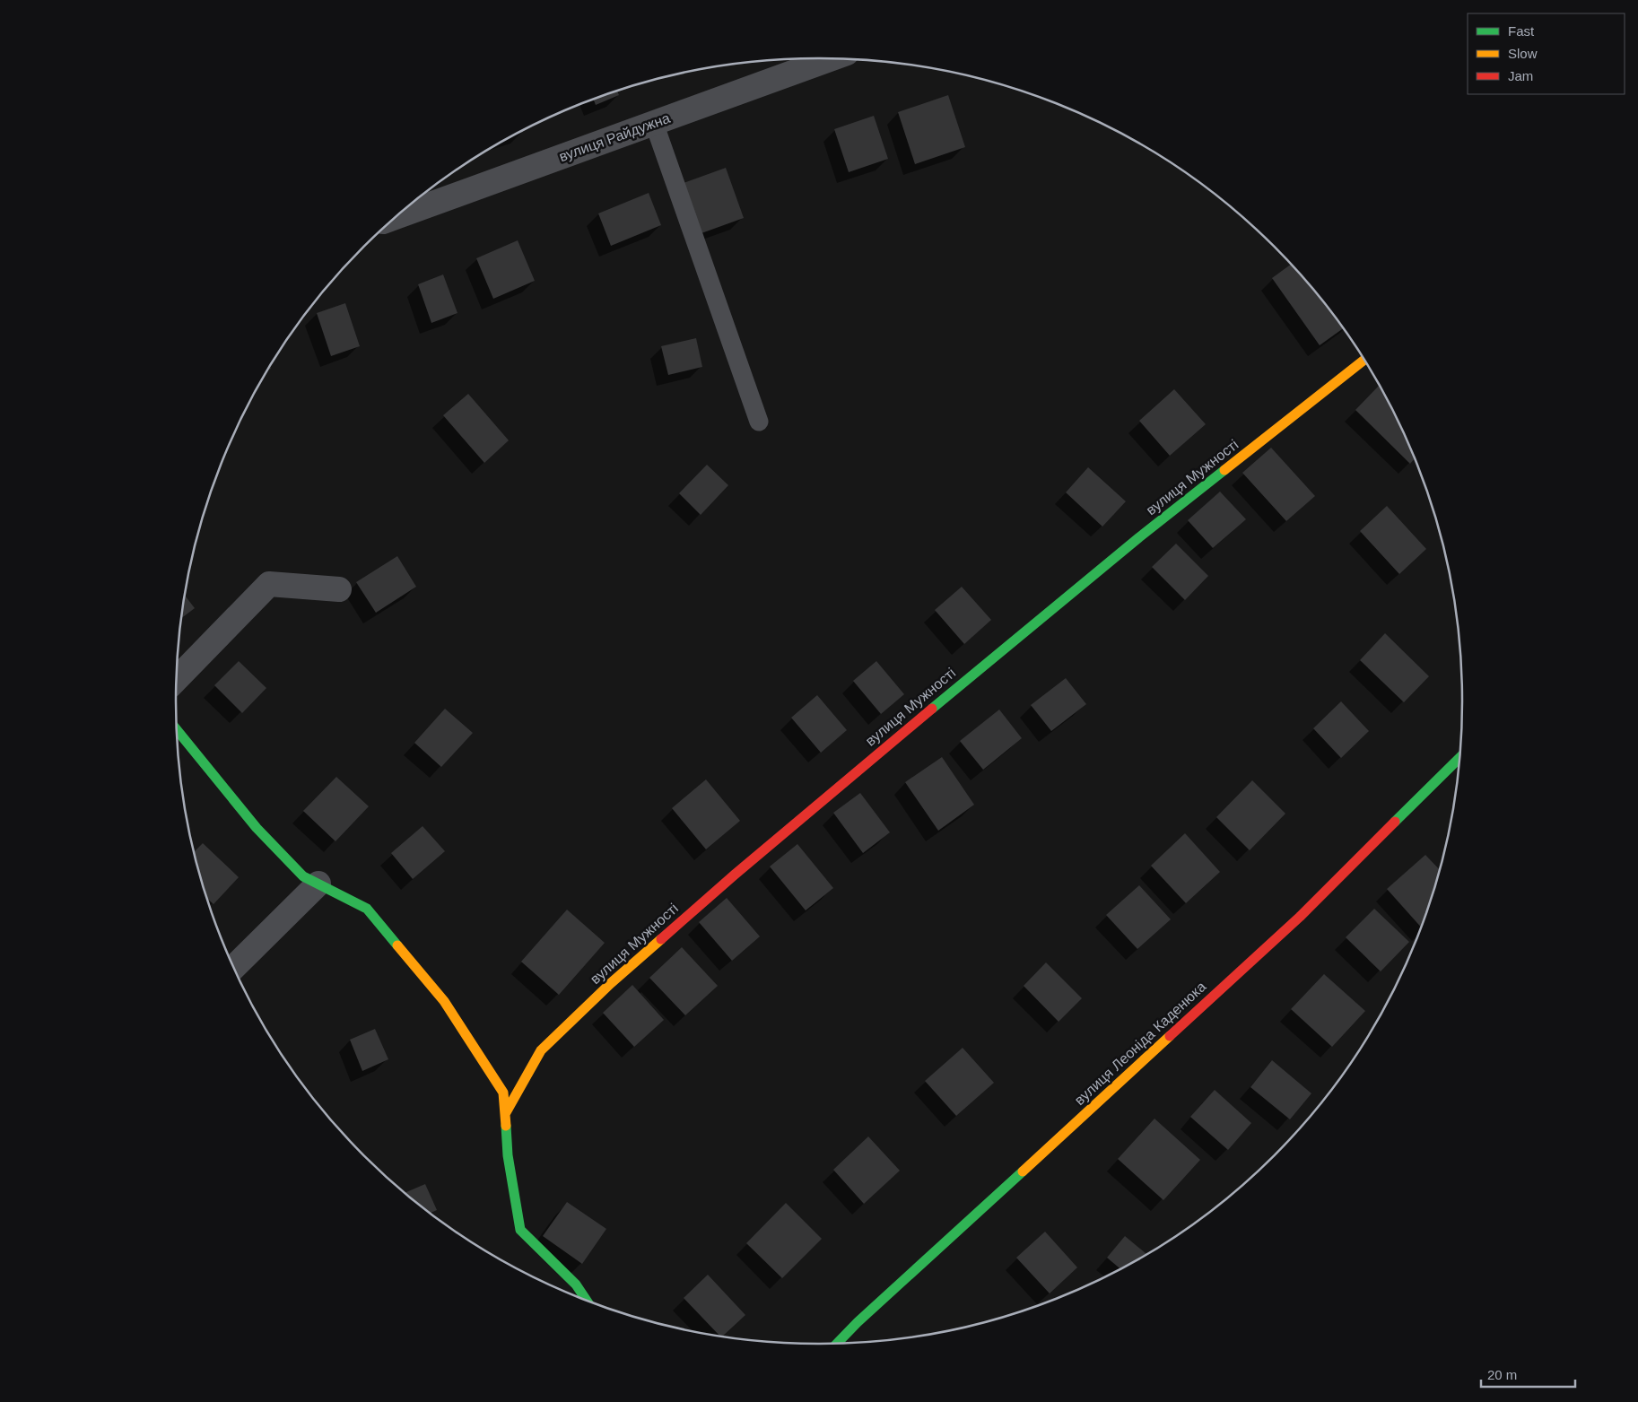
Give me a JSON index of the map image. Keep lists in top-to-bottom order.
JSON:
{
  "streets": {
    "street": ["вулиця Райдужна", "вулиця Мужності", "вулиця Леоніда Каденюка"]
  },
  "legend": ["Fast", "Slow", "Jam"],
  "scale_bar": "20 m"
}
